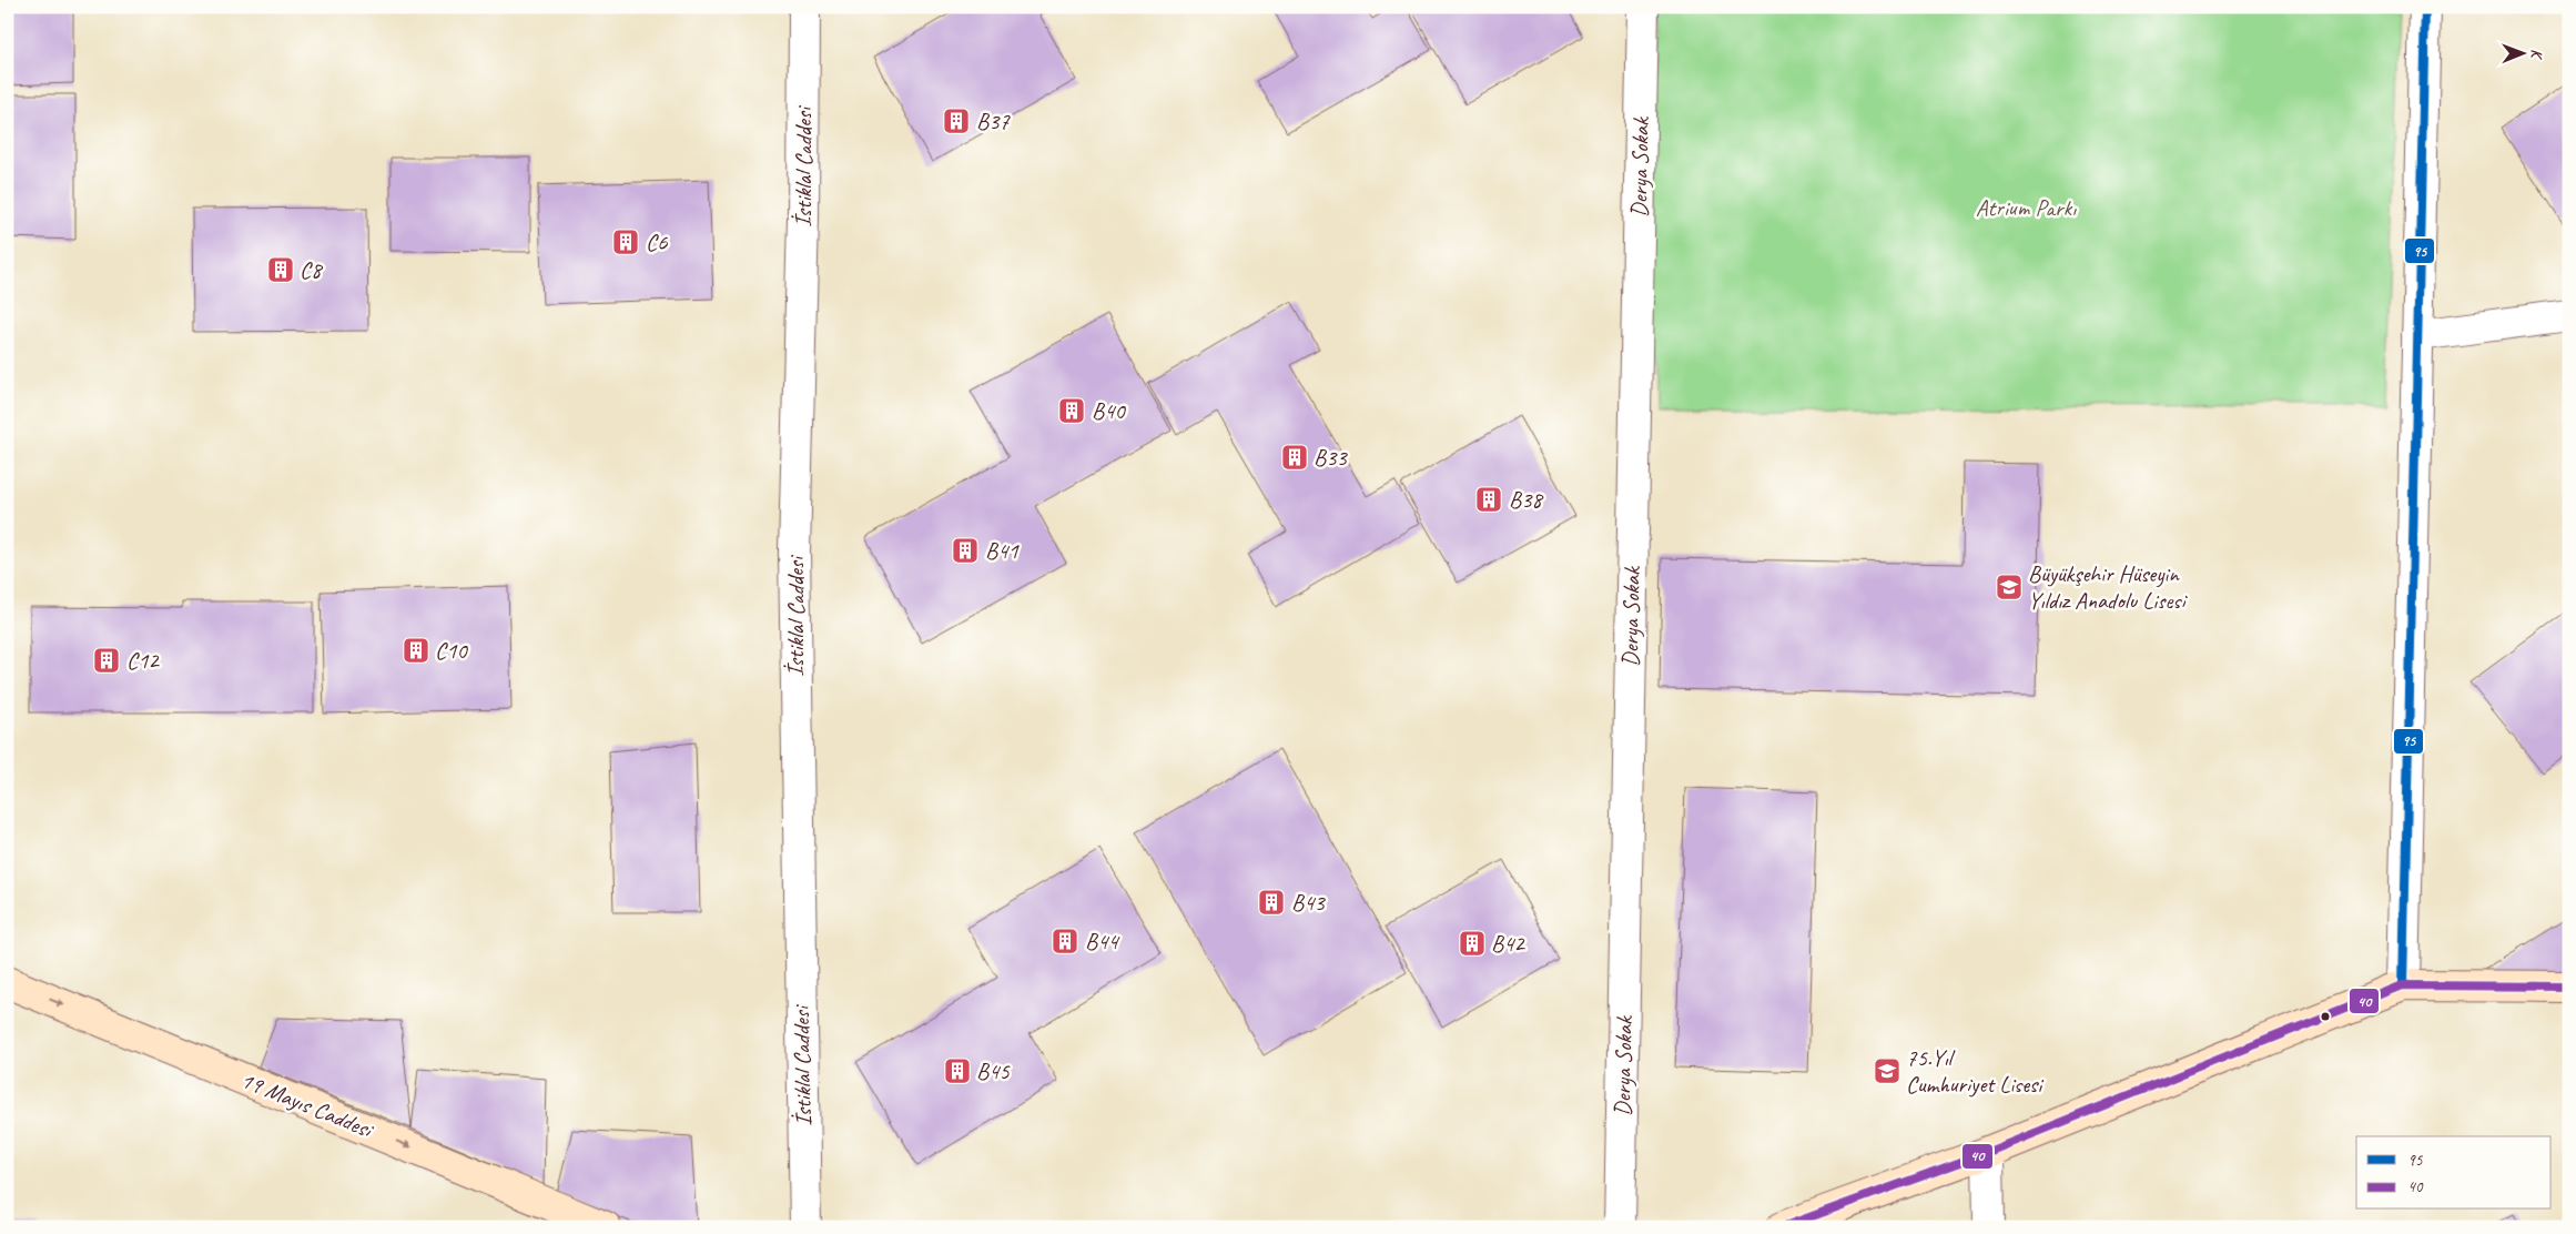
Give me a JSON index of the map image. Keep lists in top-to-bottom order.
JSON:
{
  "streets": {
    "street": ["İstiklal Caddesi", "Derya Sokak", "19 Mayıs Caddesi"]
  },
  "one_way": ["19 Mayıs Caddesi"],
  "parks": ["Atrium Parkı"],
  "places": {
    "building": [
      "B37",
      "C6",
      "C8",
      "B40",
      "B33",
      "B38",
      "B41",
      "C10",
      "C12",
      "B43",
      "B44",
      "B42",
      "B45"
    ],
    "school or university": ["Büyükşehir Hüseyin Yıldız Anadolu Lisesi", "75.Yıl Cumhuriyet Lisesi"]
  },
  "lines": ["transit line 95", "transit line 40"],
  "legend": ["95", "40"],
  "north": "right"
}
